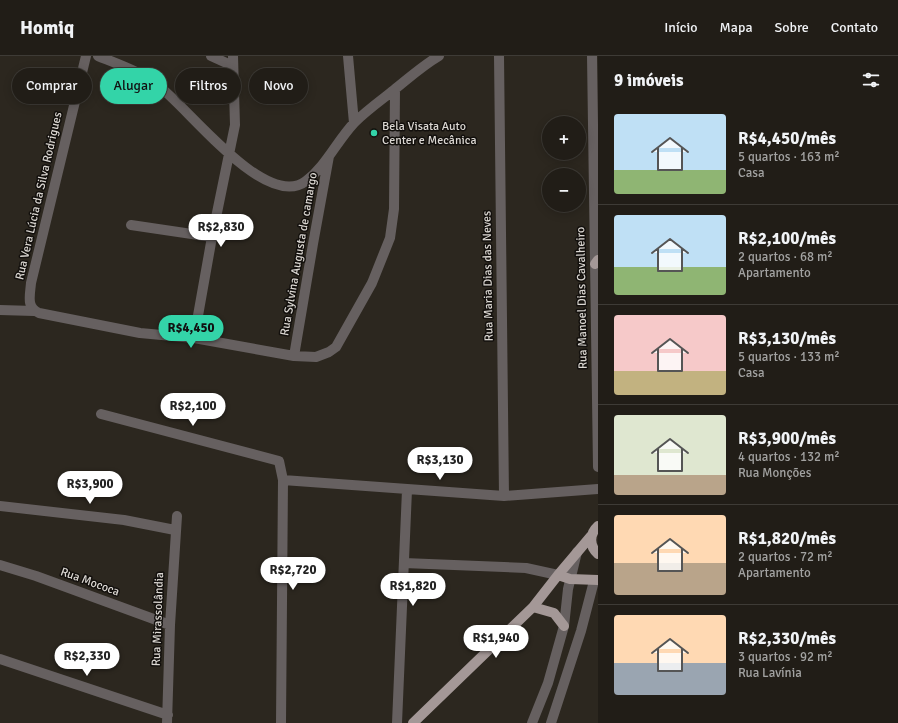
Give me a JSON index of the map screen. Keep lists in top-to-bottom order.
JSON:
{
  "streets": {
    "street": [
      "Rua Vera Lúcia da Silva Rodrigues",
      "Rua Sylvina Augusta de camargo",
      "Rua Maria Dias das Neves",
      "Rua Manoel Dias Cavalheiro",
      "Rua Mococa",
      "Rua Mirassolândia"
    ]
  },
  "crossings": [
    ["Rua Mococa", "Rua Mirassolândia"]
  ],
  "places": ["Bela Visata Auto Center e Mecânica"],
  "page": {
    "header": "Homiq",
    "nav": [
      "Início",
      "Mapa",
      "Sobre",
      "Contato"
    ],
    "heading": "9 imóveis",
    "chip": [
      "Comprar",
      "Alugar",
      "Filtros",
      "Novo"
    ],
    "list": [
      {
        "name": "R$4,450/mês",
        "note": "5 quartos · 163 m² · Casa"
      },
      {
        "name": "R$2,100/mês",
        "note": "2 quartos · 68 m² · Apartamento"
      },
      {
        "name": "R$3,130/mês",
        "note": "5 quartos · 133 m² · Casa"
      },
      {
        "name": "R$3,900/mês",
        "note": "4 quartos · 132 m² · Rua Monções"
      },
      {
        "name": "R$1,820/mês",
        "note": "2 quartos · 72 m² · Apartamento"
      },
      {
        "name": "R$2,330/mês",
        "note": "3 quartos · 92 m² · Rua Lavínia"
      }
    ],
    "map_buttons": ["+", "−"],
    "price": [
      "R$2,830",
      "R$4,450",
      "R$2,100",
      "R$3,130",
      "R$3,900",
      "R$2,720",
      "R$1,820",
      "R$1,940",
      "R$2,330"
    ]
  }
}
